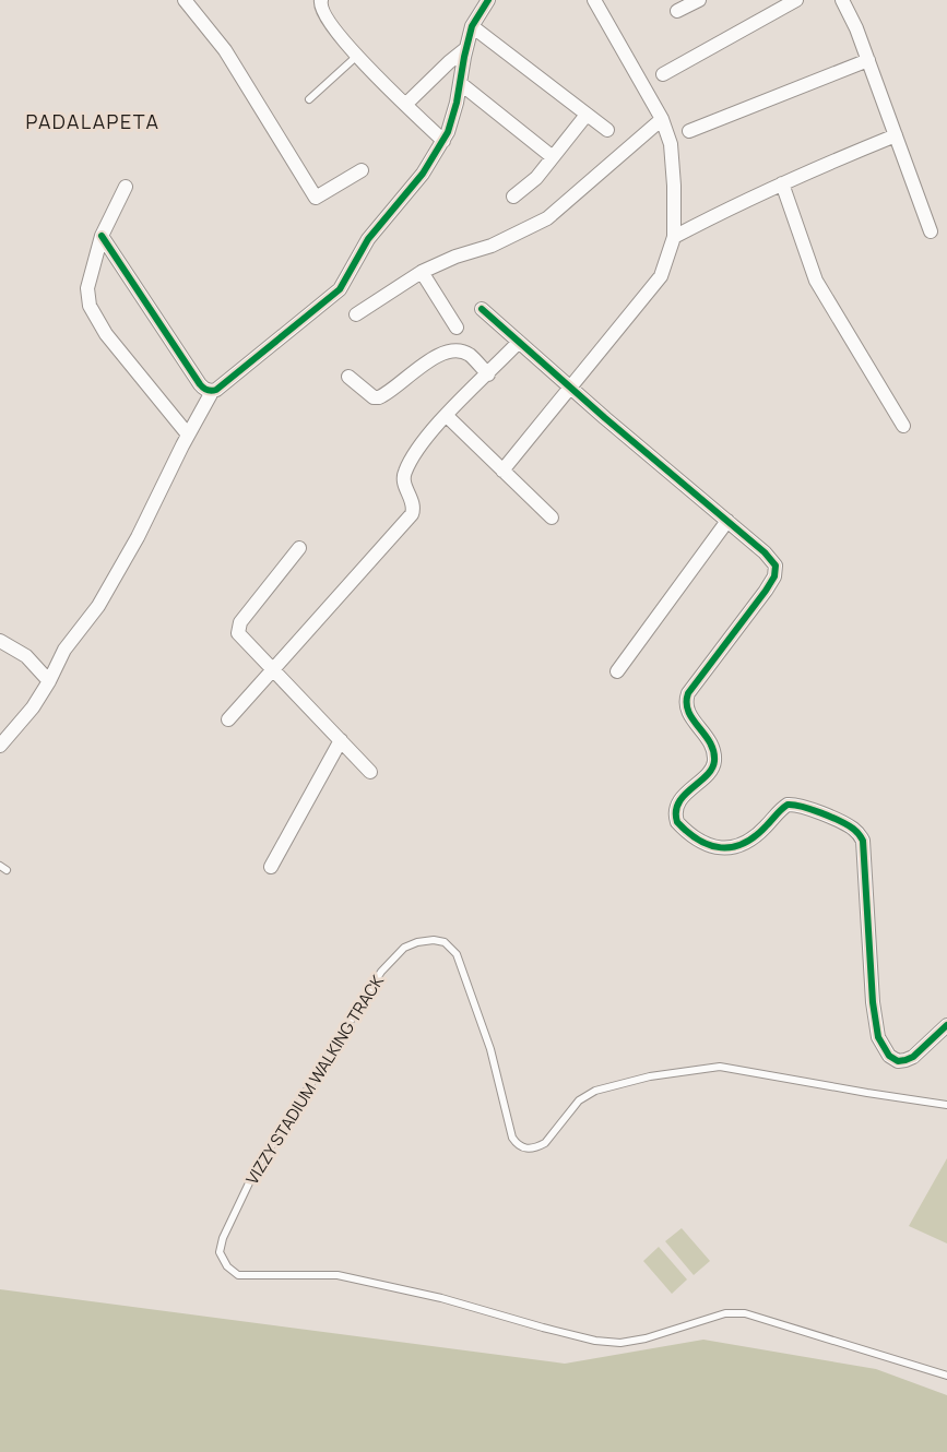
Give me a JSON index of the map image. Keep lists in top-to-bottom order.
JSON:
{
  "streets": {
    "lane": ["VIZZY STADIUM WALKING TRACK"]
  },
  "districts": ["PADALAPETA"]
}
